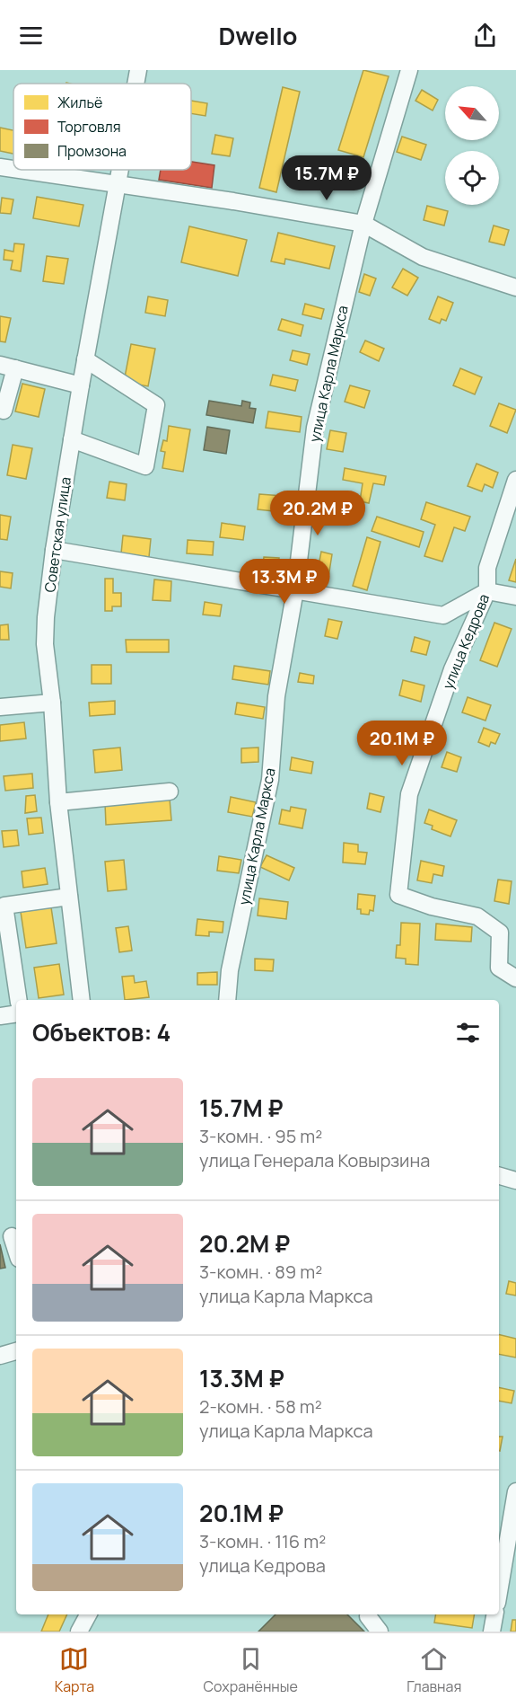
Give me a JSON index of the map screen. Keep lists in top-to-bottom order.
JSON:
{
  "streets": {
    "street": ["улица Карла Маркса", "Советская улица", "улица Кедрова"]
  },
  "legend": ["Жильё", "Торговля", "Промзона"],
  "north": "top left",
  "page": {
    "header": "Dwello",
    "price": [
      "15.7M ₽",
      "20.2M ₽",
      "13.3M ₽",
      "20.1M ₽"
    ],
    "heading": "Объектов: 4",
    "list": [
      {
        "name": "15.7M ₽",
        "note": "3-комн. · 95 m² · улица Генерала Ковырзина"
      },
      {
        "name": "20.2M ₽",
        "note": "3-комн. · 89 m² · улица Карла Маркса"
      },
      {
        "name": "13.3M ₽",
        "note": "2-комн. · 58 m² · улица Карла Маркса"
      },
      {
        "name": "20.1M ₽",
        "note": "3-комн. · 116 m² · улица Кедрова"
      }
    ],
    "tabs": ["Карта", "Сохранённые", "Главная"]
  }
}
